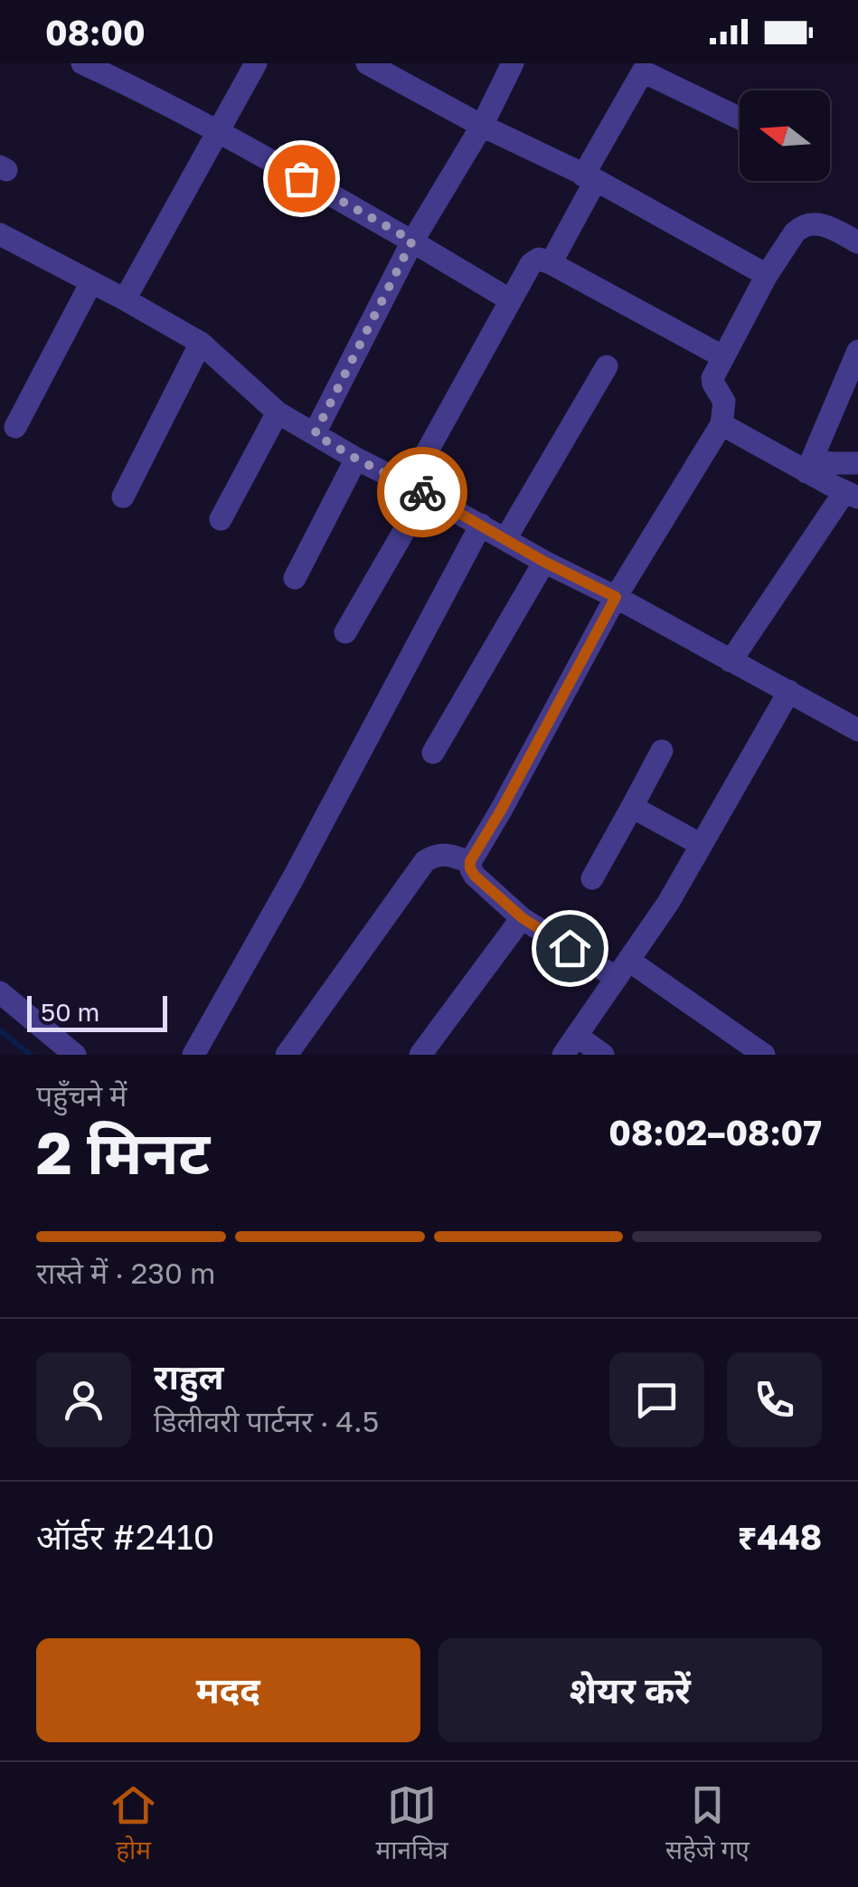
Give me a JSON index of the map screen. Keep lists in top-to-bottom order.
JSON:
{
  "scale_bar": "50 m",
  "north": "left",
  "page": {
    "status": "08:00",
    "scale": "50 m",
    "heading": ["2 मिनट", "पहुँचने में", "08:02–08:07"],
    "panel": [
      "राहुल",
      "डिलीवरी पार्टनर · 4.5",
      "ऑर्डर #2410",
      "₹448"
    ],
    "bar": "रास्ते में · 230 m",
    "buttons": ["मदद", "शेयर करें"],
    "tabs": ["होम", "मानचित्र", "सहेजे गए"]
  }
}
